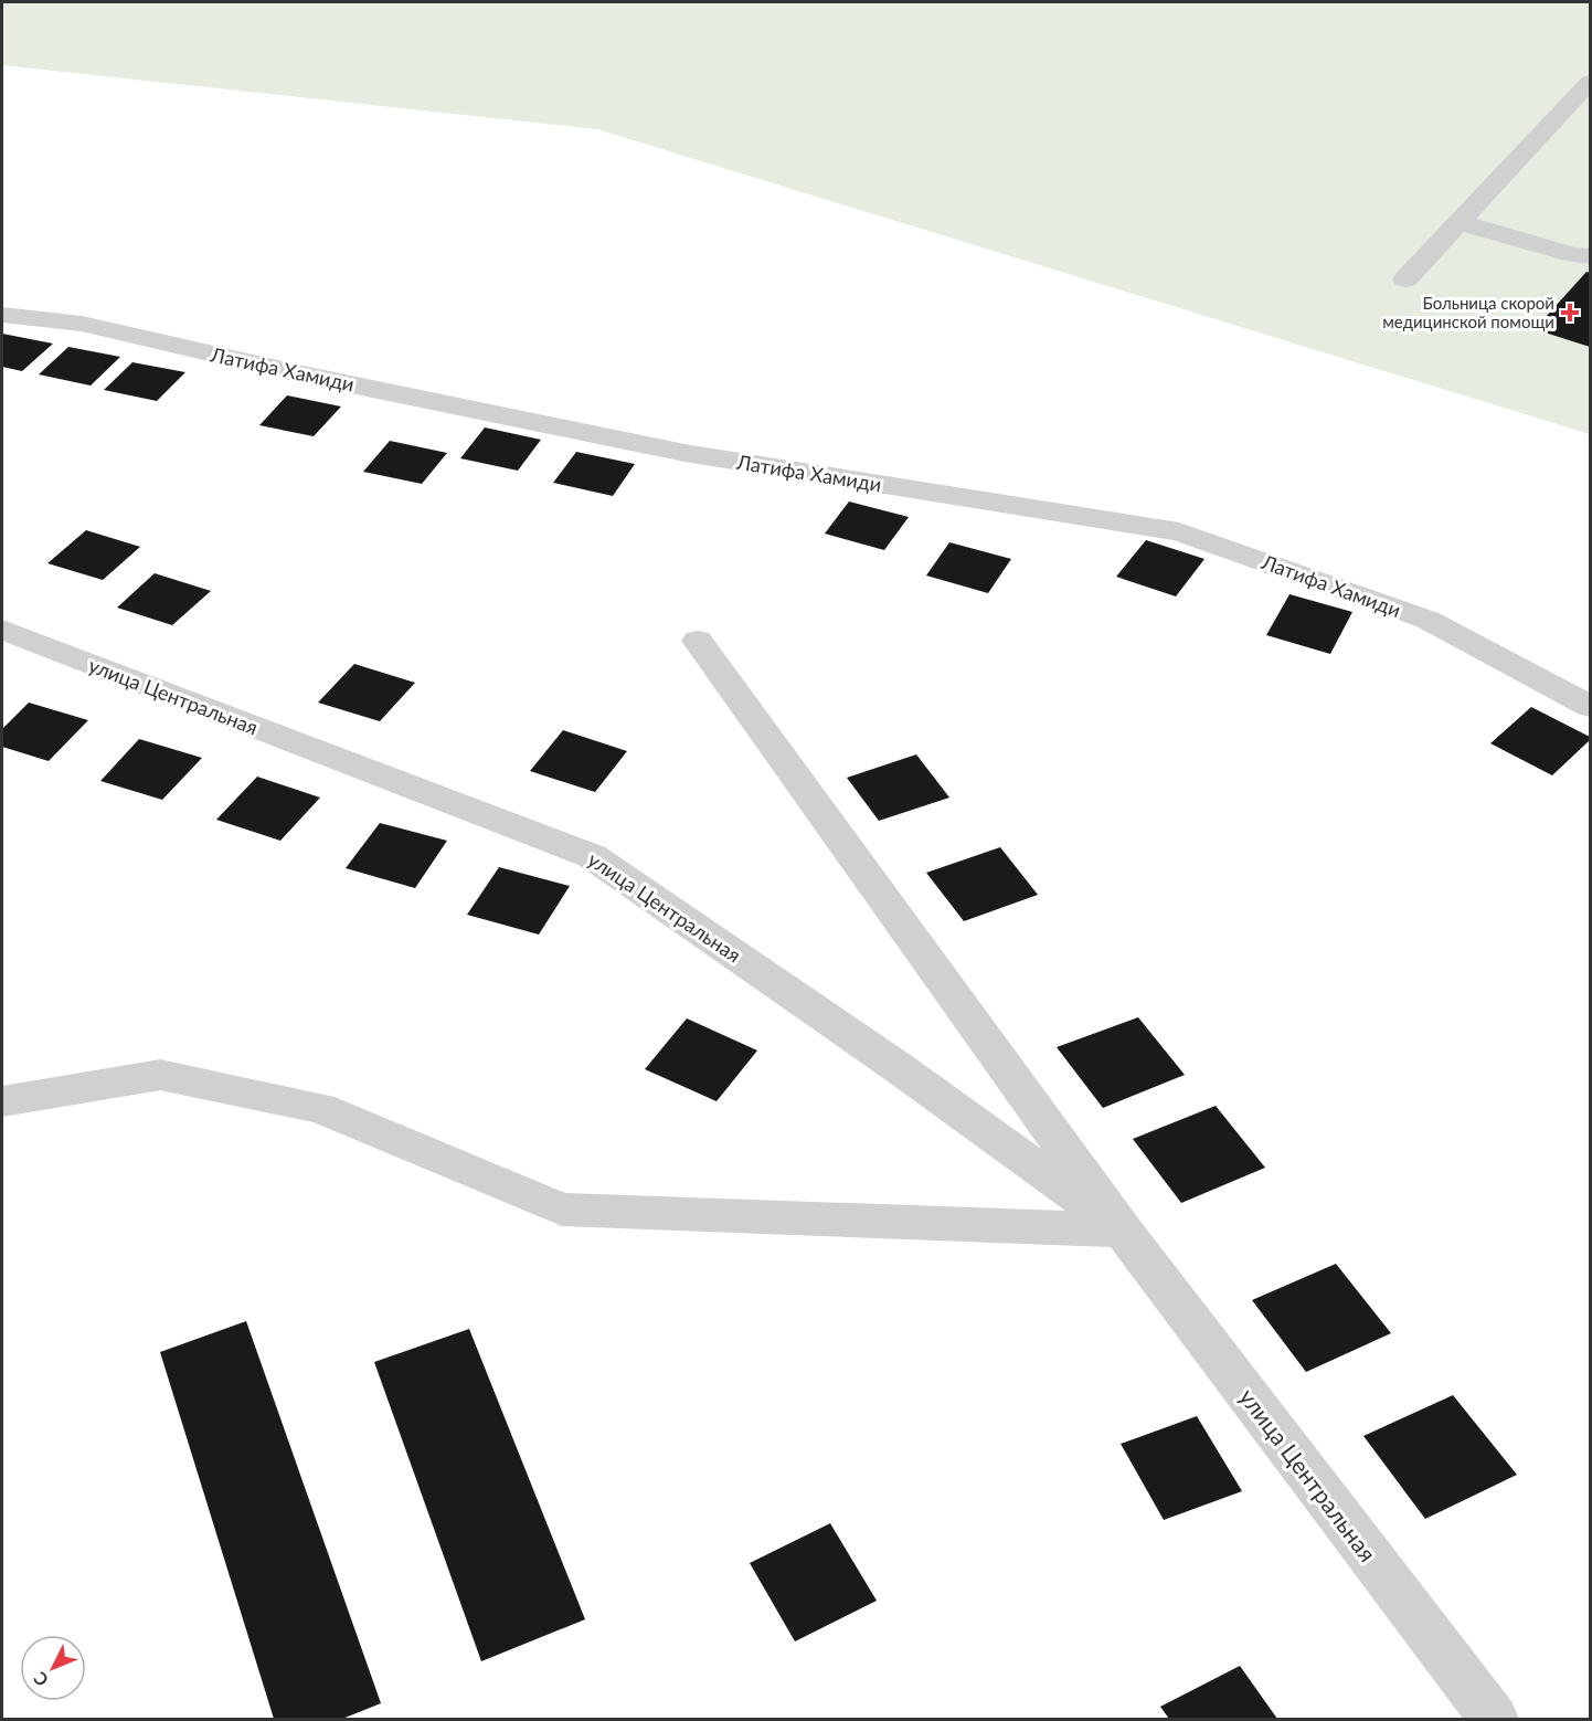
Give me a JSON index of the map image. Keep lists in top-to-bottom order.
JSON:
{
  "streets": {
    "street": ["Латифа Хамиди", "улица Центральная"]
  },
  "places": {
    "health": ["Больница скорой медицинской помощи"]
  },
  "north": "bottom left"
}
